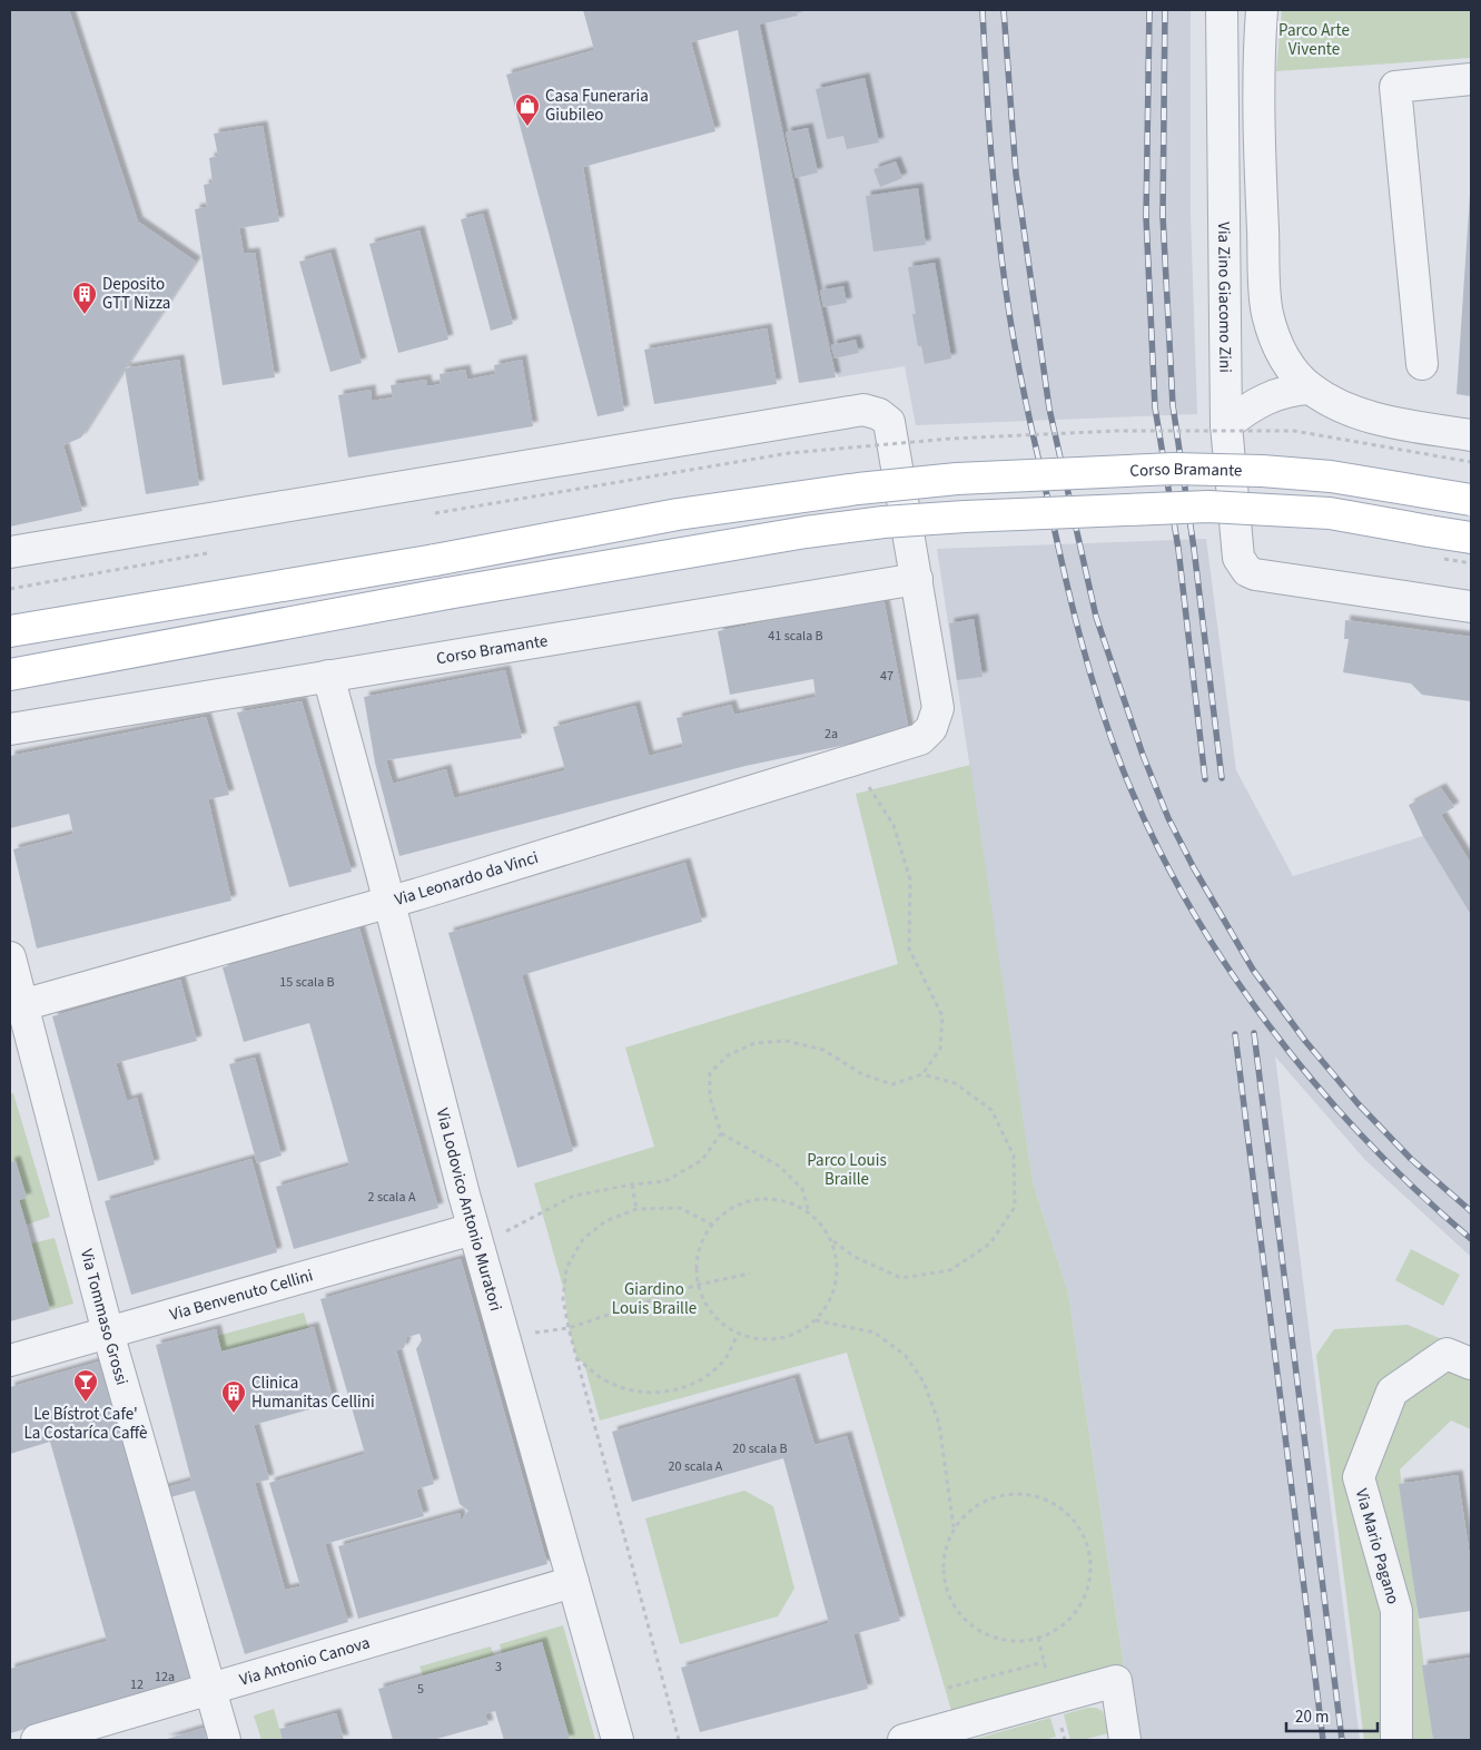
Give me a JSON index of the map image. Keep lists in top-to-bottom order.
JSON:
{
  "streets": {
    "main road": ["Corso Bramante"],
    "street": [
      "Via Zino Giacomo Zini",
      "Via Leonardo da Vinci",
      "Via Lodovico Antonio Muratori",
      "Via Benvenuto Cellini",
      "Via Tommaso Grossi",
      "Via Mario Pagano",
      "Via Antonio Canova"
    ]
  },
  "crossings": [
    ["Corso Bramante", "Via Leonardo da Vinci"],
    ["Corso Bramante", "Via Lodovico Antonio Muratori"],
    ["Via Leonardo da Vinci", "Via Lodovico Antonio Muratori"],
    ["Via Leonardo da Vinci", "Via Tommaso Grossi"],
    ["Via Lodovico Antonio Muratori", "Via Benvenuto Cellini"],
    ["Via Lodovico Antonio Muratori", "Via Antonio Canova"],
    ["Via Benvenuto Cellini", "Via Tommaso Grossi"],
    ["Via Tommaso Grossi", "Via Antonio Canova"]
  ],
  "parks": ["Parco Arte Vivente", "Parco Louis Braille", "Giardino Louis Braille"],
  "places": {
    "shop": ["Casa Funeraria Giubileo"],
    "building": ["Deposito GTT Nizza", "Clinica Humanitas Cellini"],
    "bar": ["Le Bístrot Cafe' La Costaríca Caffè"]
  },
  "house_numbers": [
    "41 scala B",
    "47",
    "2a",
    "15 scala B",
    "2 scala A",
    "20 scala B",
    "20 scala A",
    "3",
    "12a",
    "12",
    "5"
  ],
  "scale_bar": "20 m"
}
